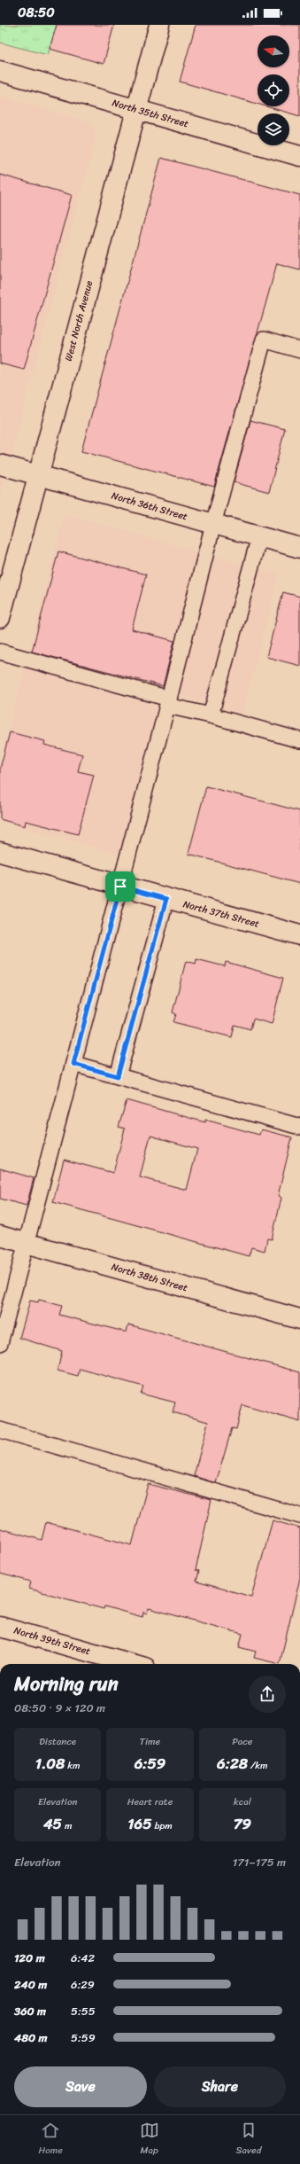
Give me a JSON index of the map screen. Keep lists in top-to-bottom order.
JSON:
{
  "streets": {
    "street": [
      "North 35th Street",
      "West North Avenue",
      "North 36th Street",
      "North 37th Street",
      "North 38th Street",
      "North 39th Street"
    ]
  },
  "crossings": [
    ["North 35th Street", "West North Avenue"],
    ["West North Avenue", "North 36th Street"]
  ],
  "north": "left",
  "page": {
    "status": "08:50",
    "heading": ["Morning run", "08:50 · 9 × 120 m"],
    "stats": [
      ["Distance", "1.08 km"],
      ["Time", "6:59"],
      ["Pace", "6:28 /km"],
      ["Elevation", "45 m"],
      ["Heart rate", "165 bpm"],
      ["kcal", "79"]
    ],
    "chart": ["Elevation", "171–175 m"],
    "list": [
      {
        "name": "120 m",
        "note": "6:42"
      },
      {
        "name": "240 m",
        "note": "6:29"
      },
      {
        "name": "360 m",
        "note": "5:55"
      },
      {
        "name": "480 m",
        "note": "5:59"
      }
    ],
    "buttons": ["Save", "Share"],
    "tabs": ["Home", "Map", "Saved"]
  }
}
